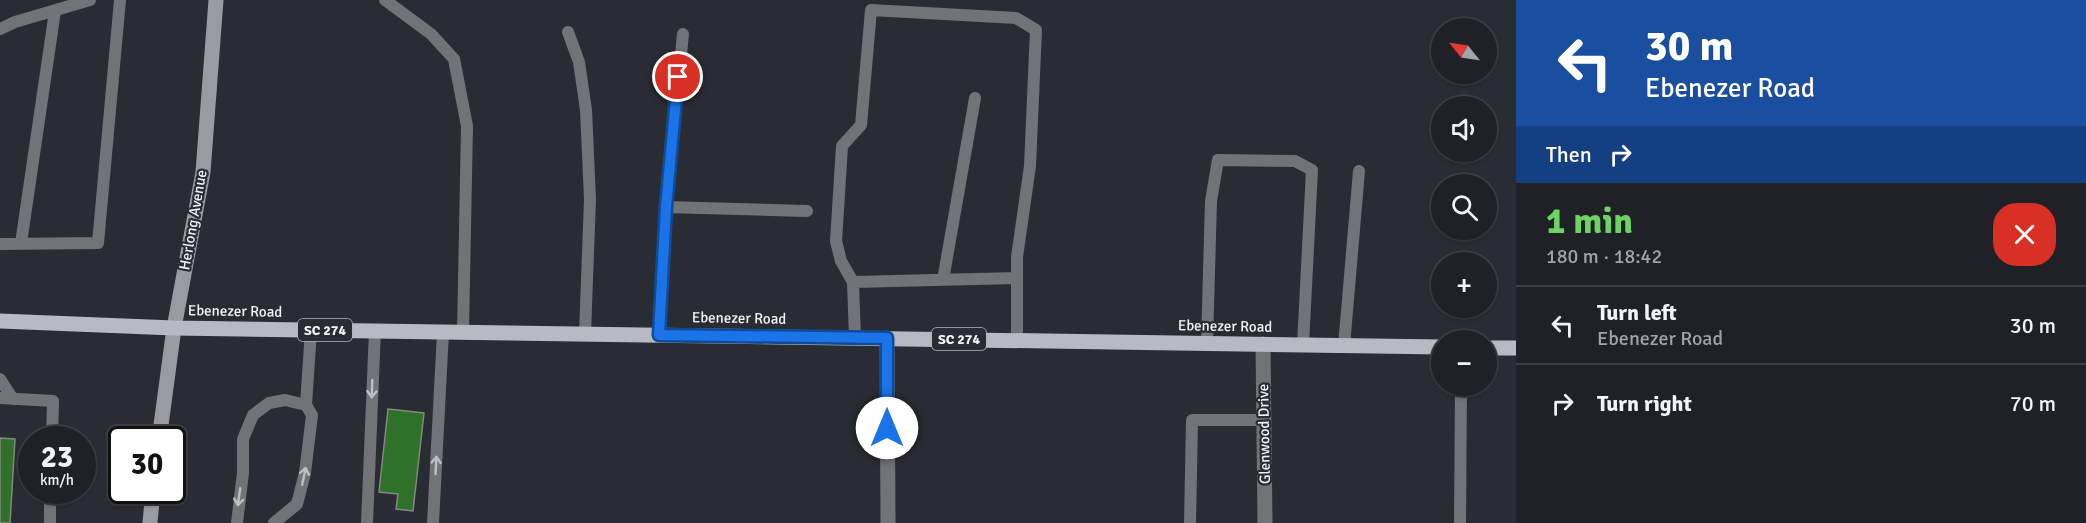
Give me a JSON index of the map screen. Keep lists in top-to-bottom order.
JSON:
{
  "streets": {
    "main road": ["Ebenezer Road", "SC 274"],
    "street": ["Herlong Avenue", "Glenwood Drive"]
  },
  "crossings": [
    ["Herlong Avenue", "Ebenezer Road"],
    ["Ebenezer Road", "Glenwood Drive"]
  ],
  "north": "top left",
  "page": {
    "turn": ["30 m", "Ebenezer Road"],
    "map_buttons": ["+", "−"],
    "then": "Then",
    "heading": ["1 min", "180 m · 18:42"],
    "list": [
      {
        "name": "Turn left",
        "note": "Ebenezer Road",
        "value": "30 m"
      },
      {
        "name": "Turn right",
        "value": "70 m"
      }
    ],
    "speed": "23 km/h",
    "limit": "30"
  }
}
